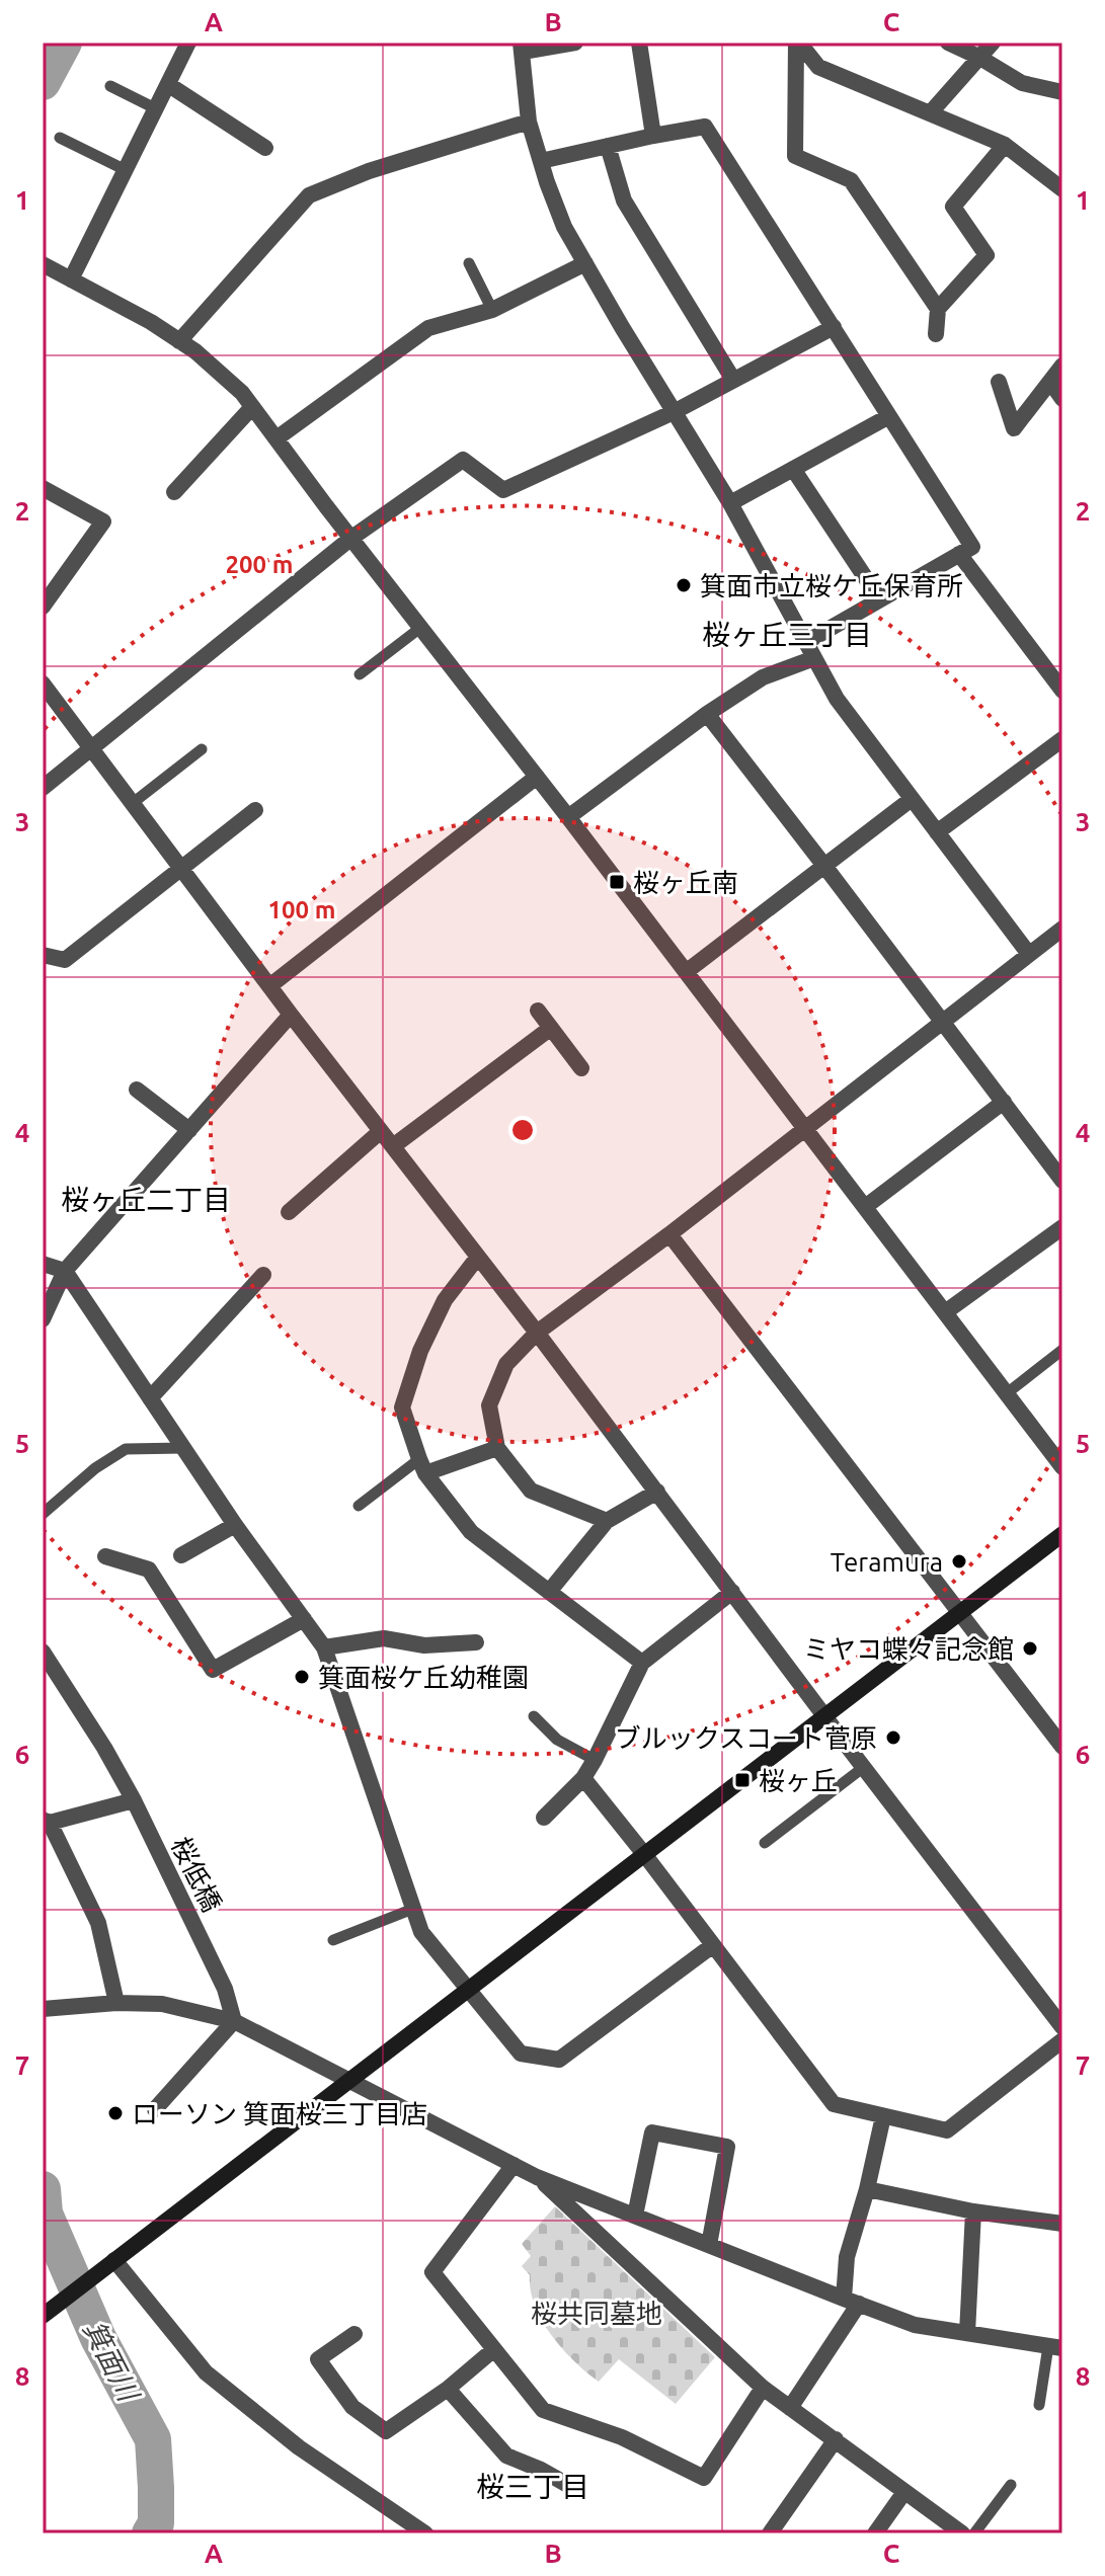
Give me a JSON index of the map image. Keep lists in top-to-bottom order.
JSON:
{
  "streets": {
    "street": ["桜低橋"]
  },
  "districts": ["桜ヶ丘三丁目", "桜ヶ丘二丁目", "桜三丁目"],
  "water": ["箕面川"],
  "parks": ["桜共同墓地"],
  "places": {
    "other": [
      "箕面市立桜ケ丘保育所",
      "Teramura",
      "ミヤコ蝶々記念館",
      "箕面桜ケ丘幼稚園",
      "ブルックスコート菅原",
      "ローソン 箕面桜三丁目店"
    ],
    "transit": ["桜ヶ丘南", "桜ヶ丘"]
  },
  "grid": {
    "columns": ["A", "B", "C"],
    "rows": [
      "1",
      "2",
      "3",
      "4",
      "5",
      "6",
      "7",
      "8"
    ]
  },
  "rings": ["200 m", "100 m"]
}
